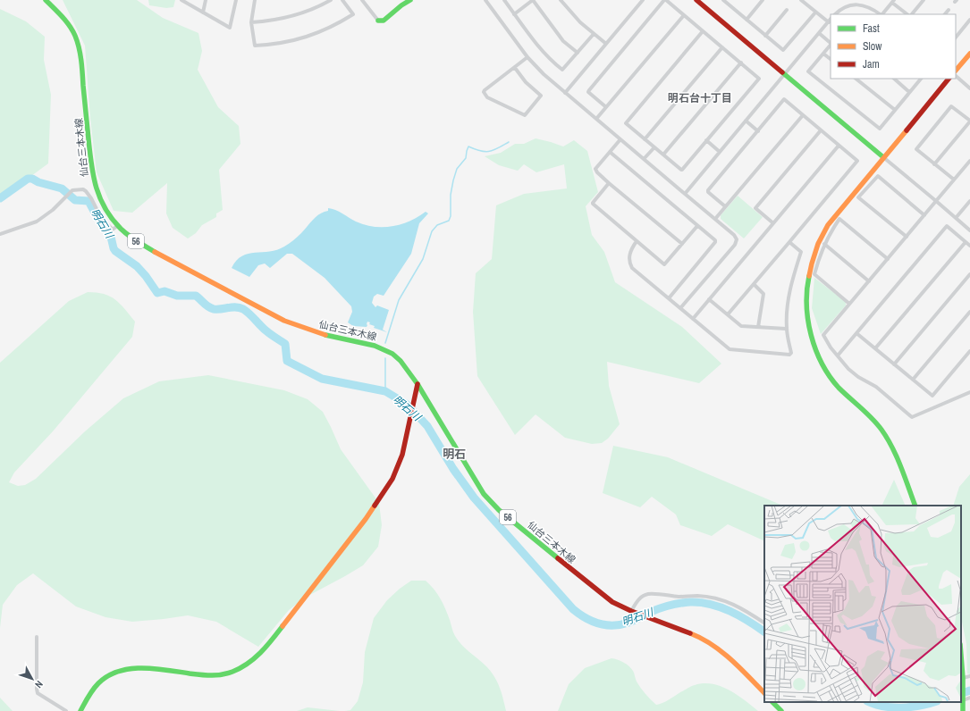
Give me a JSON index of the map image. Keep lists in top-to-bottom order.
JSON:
{
  "streets": {
    "street": ["仙台三本木線", "56"]
  },
  "districts": ["明石台十丁目", "明石"],
  "water": ["明石川"],
  "legend": ["Fast", "Slow", "Jam"],
  "north": "bottom right"
}
